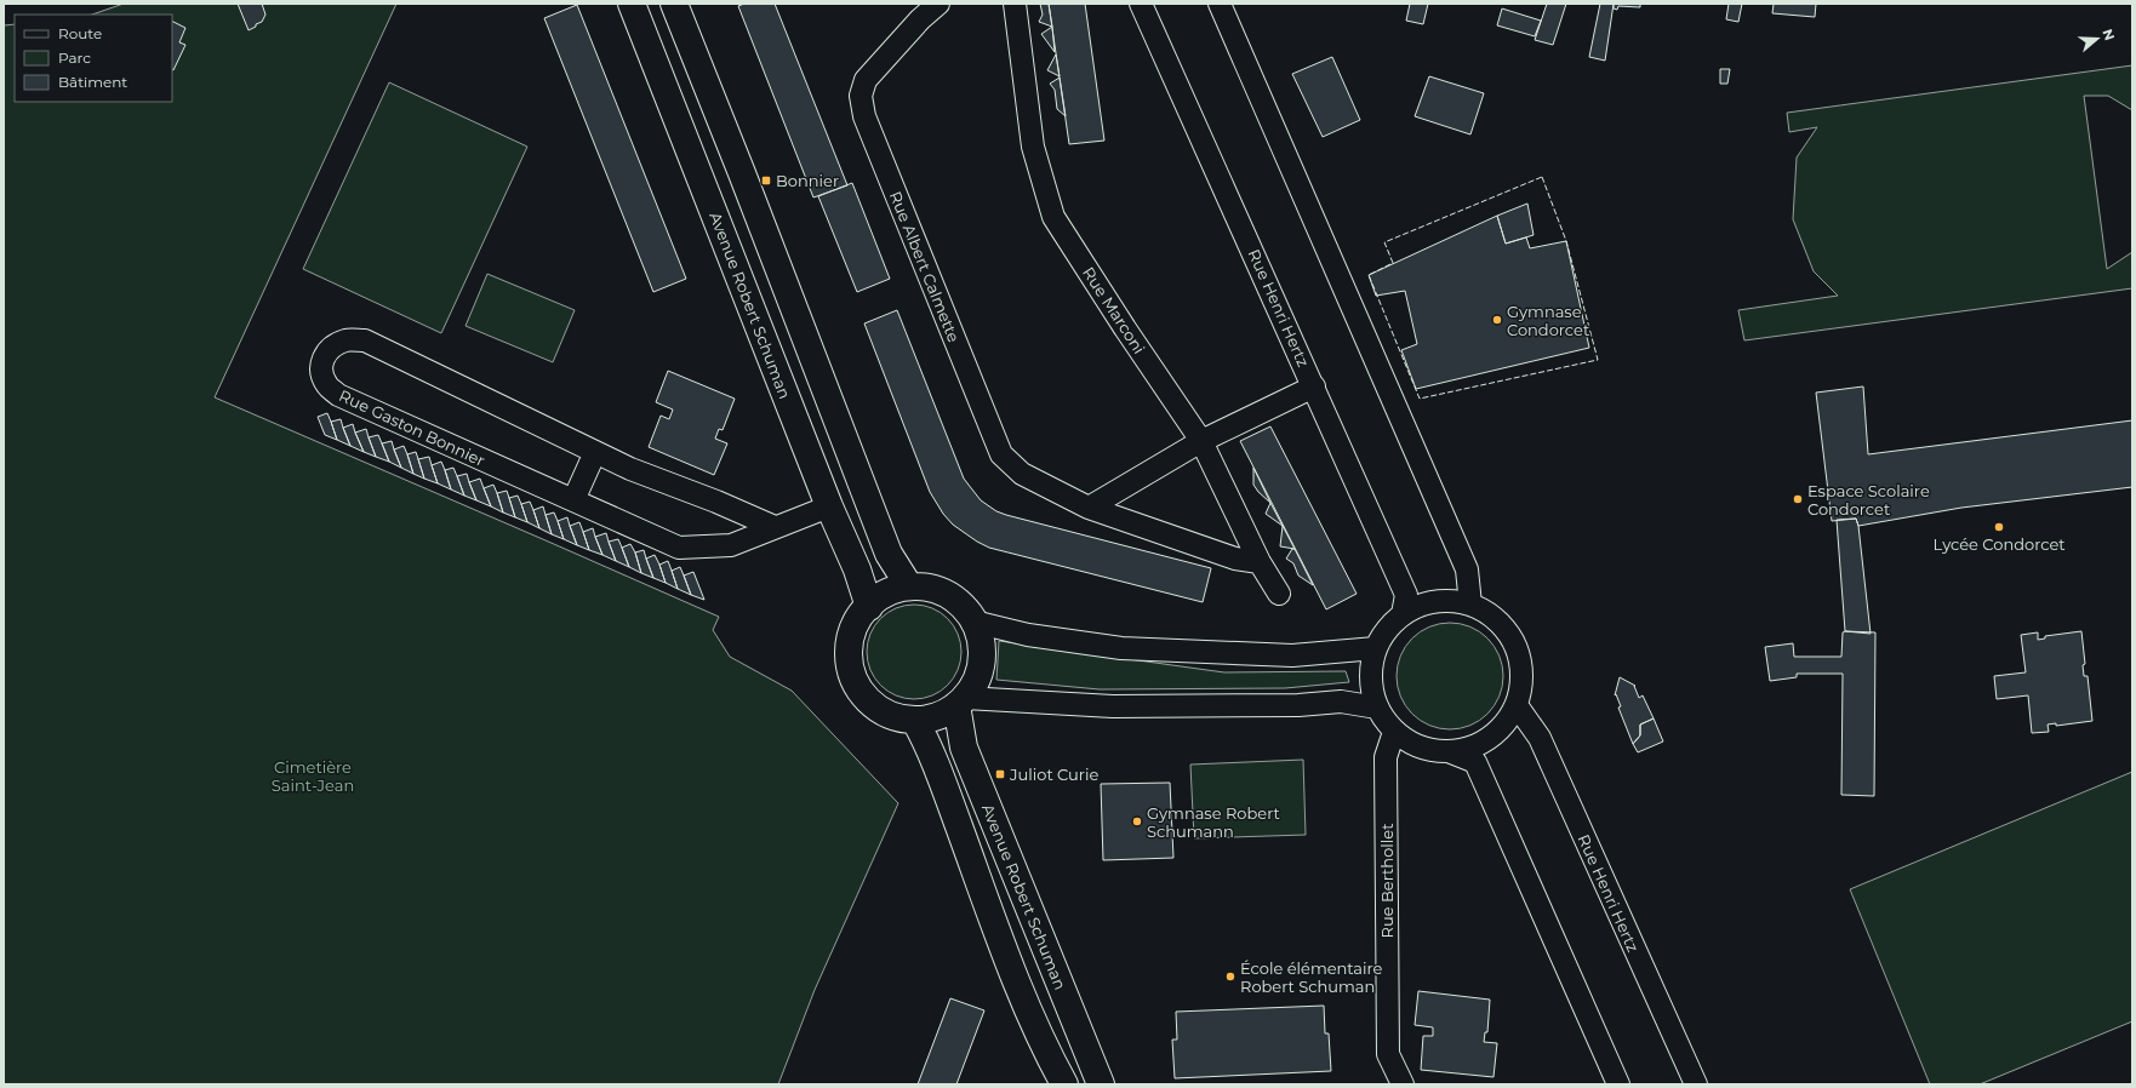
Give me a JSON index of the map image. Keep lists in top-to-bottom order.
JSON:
{
  "streets": {
    "main road": ["Avenue Robert Schuman"],
    "street": [
      "Rue Albert Calmette",
      "Rue Henri Hertz",
      "Rue Marconi",
      "Rue Gaston Bonnier",
      "Rue Berthollet"
    ]
  },
  "crossings": [
    ["Rue Albert Calmette", "Rue Marconi"],
    ["Avenue Robert Schuman", "Rue Gaston Bonnier"],
    ["Rue Henri Hertz", "Rue Berthollet"]
  ],
  "parks": ["Cimetière Saint-Jean"],
  "places": {
    "transit": ["Bonnier", "Juliot Curie"],
    "other": [
      "Gymnase Condorcet",
      "Espace Scolaire Condorcet",
      "Lycée Condorcet",
      "Gymnase Robert Schumann",
      "École élémentaire Robert Schuman"
    ]
  },
  "legend": ["Route", "Parc", "Bâtiment"],
  "north": "right"
}
